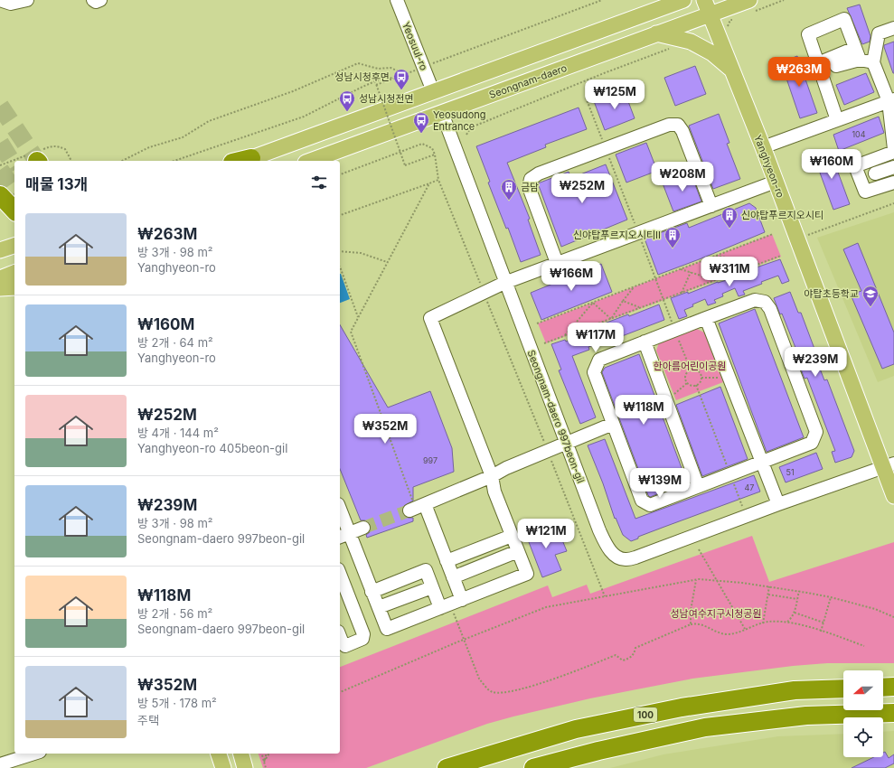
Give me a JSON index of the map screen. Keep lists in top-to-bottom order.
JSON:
{
  "streets": {
    "highway": ["100"],
    "main road": ["Seongnam-daero", "Yanghyeon-ro"],
    "street": ["Yeosuul-ro", "Seongnam-daero 997beon-gil"]
  },
  "crossings": [
    ["Seongnam-daero", "Yanghyeon-ro"],
    ["Seongnam-daero", "Seongnam-daero 997beon-gil"],
    ["Yanghyeon-ro", "Seongnam-daero 997beon-gil"]
  ],
  "parks": ["한아름어린이공원", "성남여수지구시청공원"],
  "places": {
    "bus stop": ["성남시청후면", "성남시청전면", "Yeosudong Entrance"],
    "building": ["금담", "신야탑푸르지오시티", "신야탑푸르지오시티II"],
    "school or university": ["야탑초등학교"]
  },
  "house_numbers": [
    "104",
    "997",
    "51",
    "47"
  ],
  "north": "left",
  "page": {
    "price": [
      "₩263M",
      "₩125M",
      "₩160M",
      "₩208M",
      "₩252M",
      "₩311M",
      "₩166M",
      "₩117M",
      "₩239M",
      "₩118M",
      "₩352M",
      "₩139M",
      "₩121M"
    ],
    "heading": "매물 13개",
    "list": [
      {
        "name": "₩263M",
        "note": "방 3개 · 98 m² · Yanghyeon-ro"
      },
      {
        "name": "₩160M",
        "note": "방 2개 · 64 m² · Yanghyeon-ro"
      },
      {
        "name": "₩252M",
        "note": "방 4개 · 144 m² · Yanghyeon-ro 405beon-gil"
      },
      {
        "name": "₩239M",
        "note": "방 3개 · 98 m² · Seongnam-daero 997beon-gil"
      },
      {
        "name": "₩118M",
        "note": "방 2개 · 56 m² · Seongnam-daero 997beon-gil"
      },
      {
        "name": "₩352M",
        "note": "방 5개 · 178 m² · 주택"
      }
    ]
  }
}
